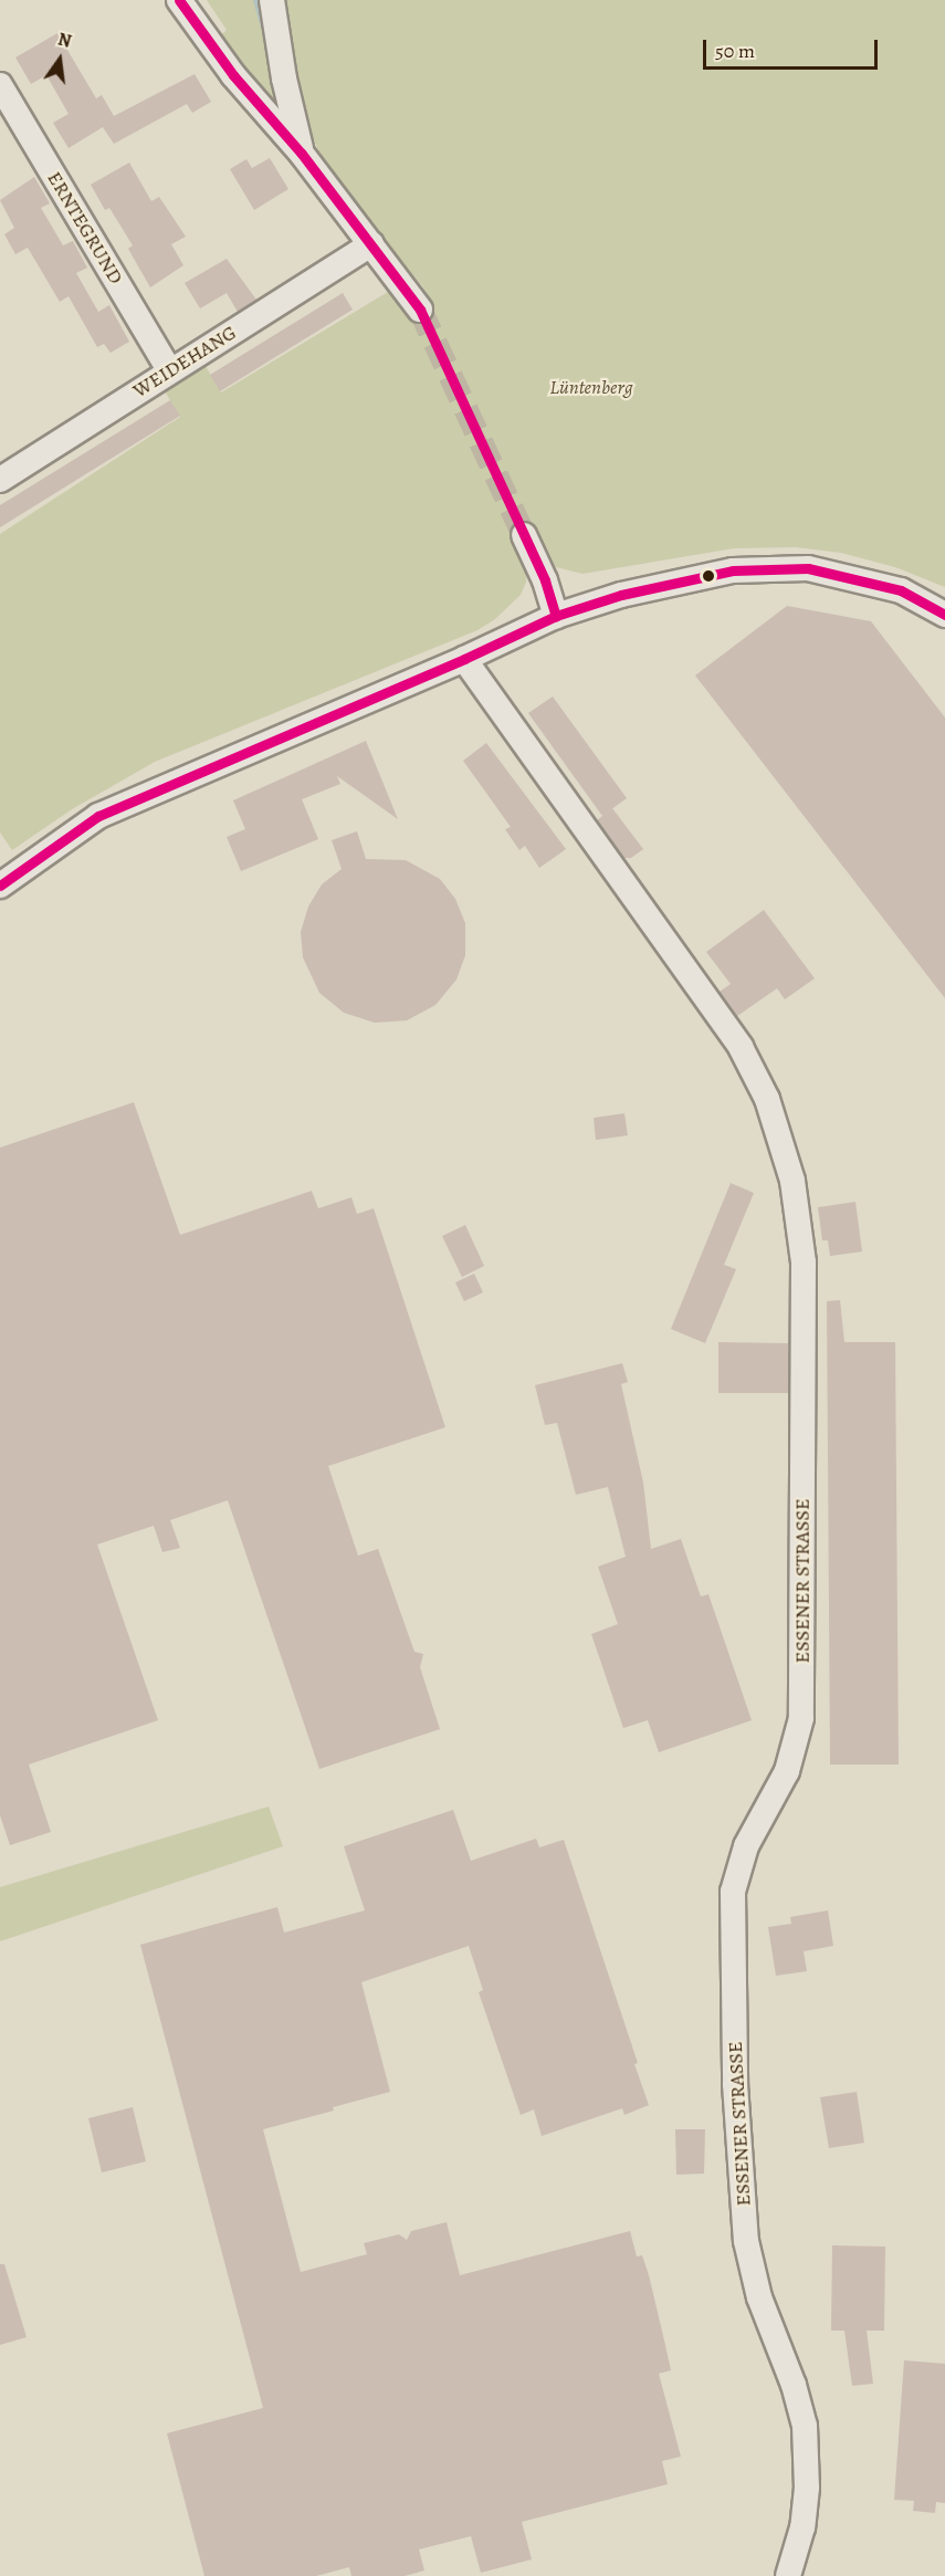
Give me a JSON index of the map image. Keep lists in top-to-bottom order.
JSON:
{
  "streets": {
    "street": ["ERNTEGRUND", "WEIDEHANG", "ESSENER STRASSE"]
  },
  "crossings": [
    ["ERNTEGRUND", "WEIDEHANG"]
  ],
  "parks": ["Lüntenberg"],
  "scale_bar": "50 m",
  "north": "top"
}
